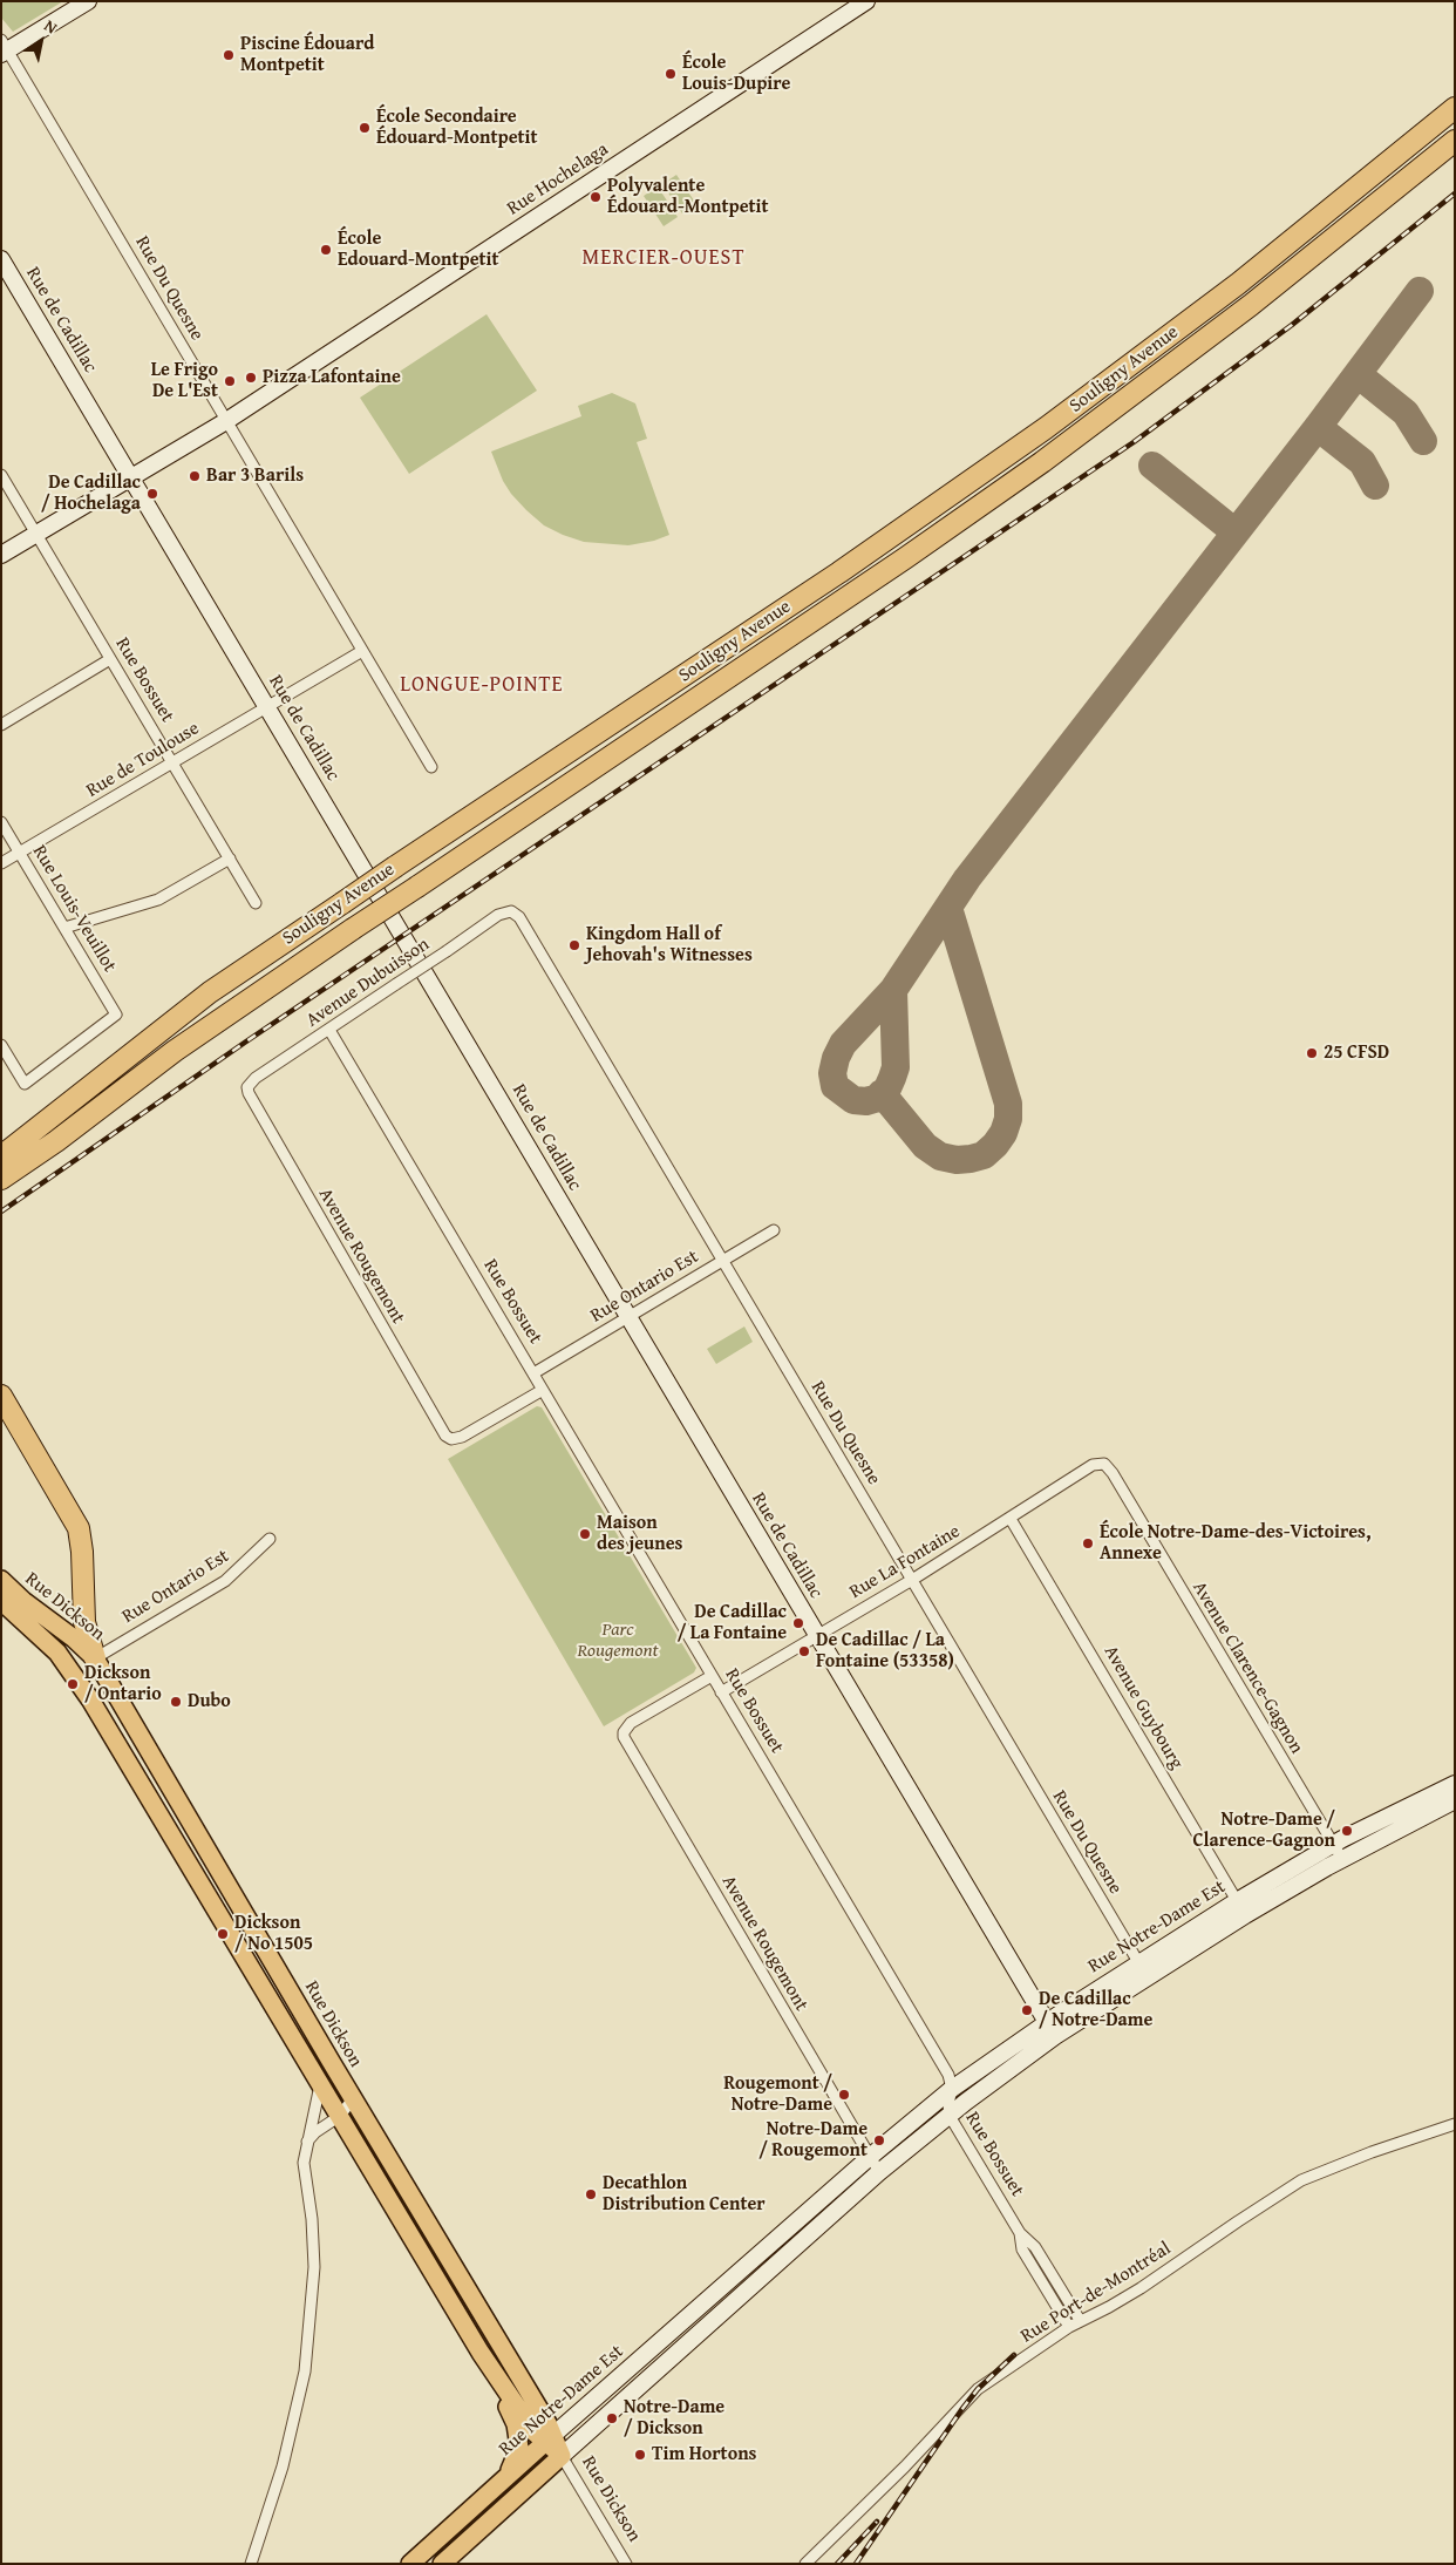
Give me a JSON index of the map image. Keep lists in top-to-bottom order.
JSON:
{
  "streets": {
    "highway": ["Souligny Avenue"],
    "main road": [
      "Rue Hochelaga",
      "Rue de Cadillac",
      "Rue Dickson",
      "Rue Notre-Dame Est"
    ],
    "street": [
      "Rue Du Quesne",
      "Rue Bossuet",
      "Rue de Toulouse",
      "Rue Louis-Veuillot",
      "Avenue Dubuisson",
      "Avenue Rougemont",
      "Rue Ontario Est",
      "Rue La Fontaine",
      "Avenue Clarence-Gagnon",
      "Avenue Guybourg",
      "Rue Port-de-Montréal"
    ]
  },
  "crossings": [
    ["Rue Hochelaga", "Rue Du Quesne"],
    ["Rue Hochelaga", "Rue de Cadillac"],
    ["Rue Hochelaga", "Rue Bossuet"],
    ["Rue Du Quesne", "Rue de Toulouse"],
    ["Rue Du Quesne", "Avenue Dubuisson"],
    ["Rue Du Quesne", "Rue Ontario Est"],
    ["Rue Du Quesne", "Rue La Fontaine"],
    ["Rue Du Quesne", "Rue Notre-Dame Est"],
    ["Rue de Cadillac", "Rue de Toulouse"],
    ["Rue de Cadillac", "Rue Ontario Est"],
    ["Rue de Cadillac", "Rue La Fontaine"],
    ["Rue de Cadillac", "Rue Notre-Dame Est"],
    ["Rue Bossuet", "Rue de Toulouse"],
    ["Rue Bossuet", "Avenue Dubuisson"],
    ["Rue Bossuet", "Avenue Rougemont"],
    ["Rue Bossuet", "Rue Ontario Est"],
    ["Rue Bossuet", "Rue La Fontaine"],
    ["Rue Bossuet", "Rue Notre-Dame Est"],
    ["Rue Bossuet", "Rue Port-de-Montréal"],
    ["Rue de Toulouse", "Rue Louis-Veuillot"],
    ["Avenue Dubuisson", "Avenue Rougemont"],
    ["Avenue Rougemont", "Rue Notre-Dame Est"],
    ["Rue Ontario Est", "Rue Dickson"],
    ["Rue La Fontaine", "Avenue Clarence-Gagnon"],
    ["Rue La Fontaine", "Avenue Guybourg"],
    ["Rue Dickson", "Rue Notre-Dame Est"],
    ["Avenue Clarence-Gagnon", "Rue Notre-Dame Est"],
    ["Avenue Guybourg", "Rue Notre-Dame Est"]
  ],
  "districts": ["MERCIER-OUEST", "LONGUE-POINTE"],
  "parks": ["Parc Rougemont"],
  "places": [
    "Piscine Édouard Montpetit",
    "École Louis-Dupire",
    "École Secondaire Édouard-Montpetit",
    "Polyvalente Édouard-Montpetit",
    "École Edouard-Montpetit",
    "Pizza Lafontaine",
    "Le Frigo De L'Est",
    "Bar 3 Barils",
    "De Cadillac / Hochelaga",
    "Kingdom Hall of Jehovah's Witnesses",
    "25 CFSD",
    "Maison des jeunes",
    "École Notre-Dame-des-Victoires, Annexe",
    "De Cadillac / La Fontaine",
    "De Cadillac / La Fontaine (53358)",
    "Dickson / Ontario",
    "Dubo",
    "Notre-Dame / Clarence-Gagnon",
    "Dickson / No 1505",
    "De Cadillac / Notre-Dame",
    "Rougemont / Notre-Dame",
    "Notre-Dame / Rougemont",
    "Decathlon Distribution Center",
    "Notre-Dame / Dickson",
    "Tim Hortons"
  ],
  "north": "top right"
}
